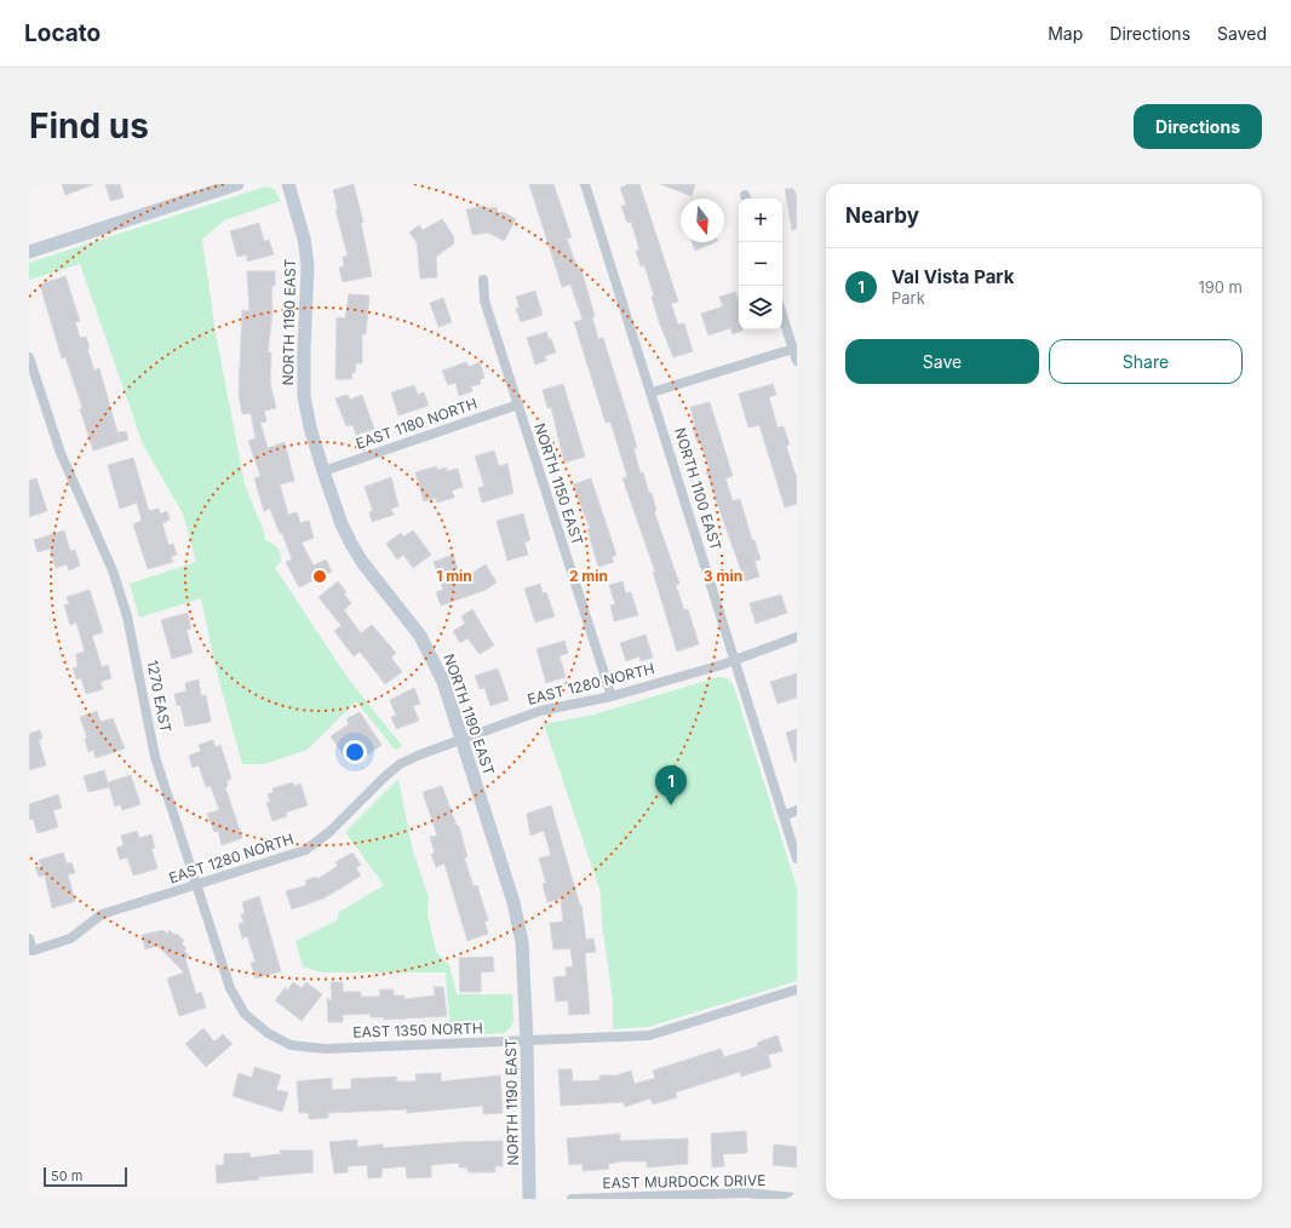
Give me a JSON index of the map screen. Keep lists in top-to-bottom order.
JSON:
{
  "streets": {
    "street": [
      "NORTH 1190 EAST",
      "EAST 1180 NORTH",
      "NORTH 1150 EAST",
      "NORTH 1100 EAST",
      "EAST 1280 NORTH",
      "1270 EAST",
      "EAST 1350 NORTH",
      "EAST MURDOCK DRIVE"
    ]
  },
  "crossings": [
    ["NORTH 1190 EAST", "EAST 1180 NORTH"],
    ["NORTH 1190 EAST", "EAST 1280 NORTH"],
    ["NORTH 1190 EAST", "EAST 1350 NORTH"],
    ["EAST 1180 NORTH", "NORTH 1150 EAST"],
    ["NORTH 1150 EAST", "EAST 1280 NORTH"],
    ["NORTH 1100 EAST", "EAST 1280 NORTH"],
    ["EAST 1280 NORTH", "1270 EAST"],
    ["1270 EAST", "EAST 1350 NORTH"]
  ],
  "scale_bar": "50 m",
  "north": "bottom",
  "page": {
    "header": "Locato",
    "nav": ["Map", "Directions", "Saved"],
    "buttons": [
      "Directions",
      ["Save", "Share"]
    ],
    "title": "Find us",
    "heading": "Nearby",
    "map_buttons": ["+", "−"],
    "list": [
      {
        "mark": "1",
        "name": "Val Vista Park",
        "note": "Park",
        "value": "190 m"
      }
    ],
    "pins": "1",
    "scale": "50 m"
  },
  "rings": ["1 min", "2 min", "3 min"]
}
